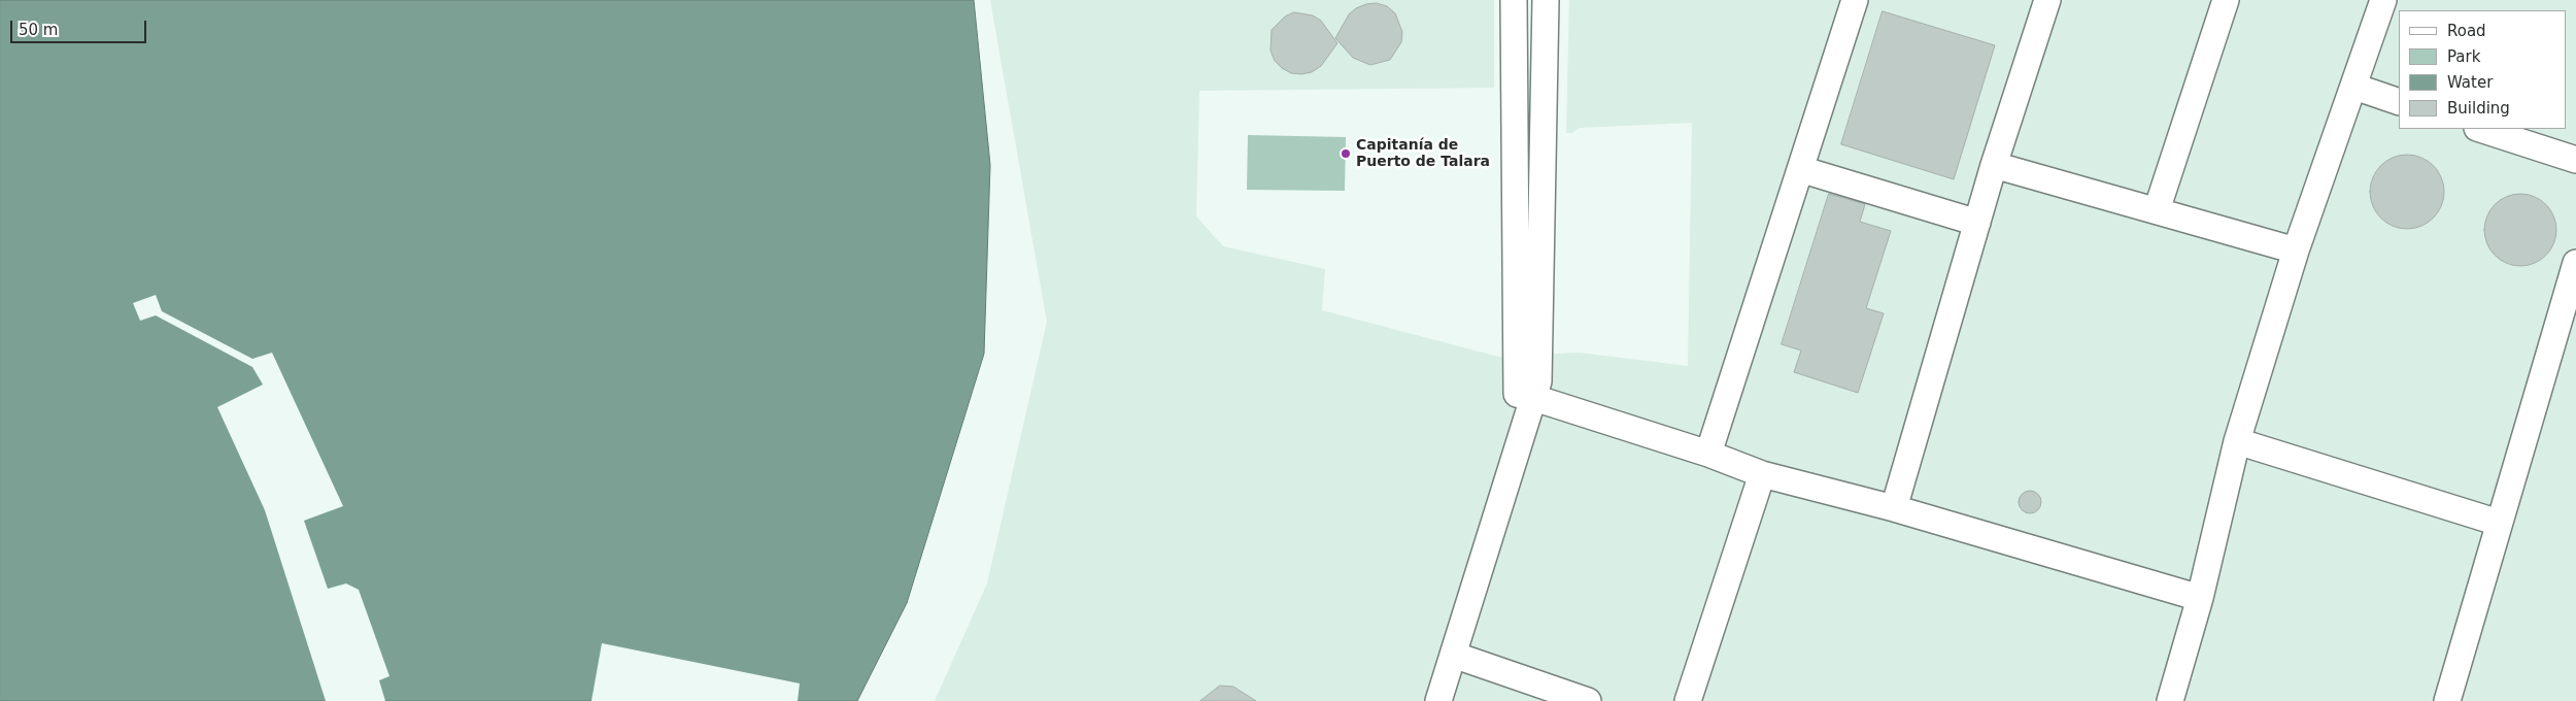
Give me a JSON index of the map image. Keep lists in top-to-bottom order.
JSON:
{
  "places": ["Capitanía de Puerto de Talara"],
  "legend": [
    "Road",
    "Park",
    "Water",
    "Building"
  ],
  "scale_bar": "50 m"
}
